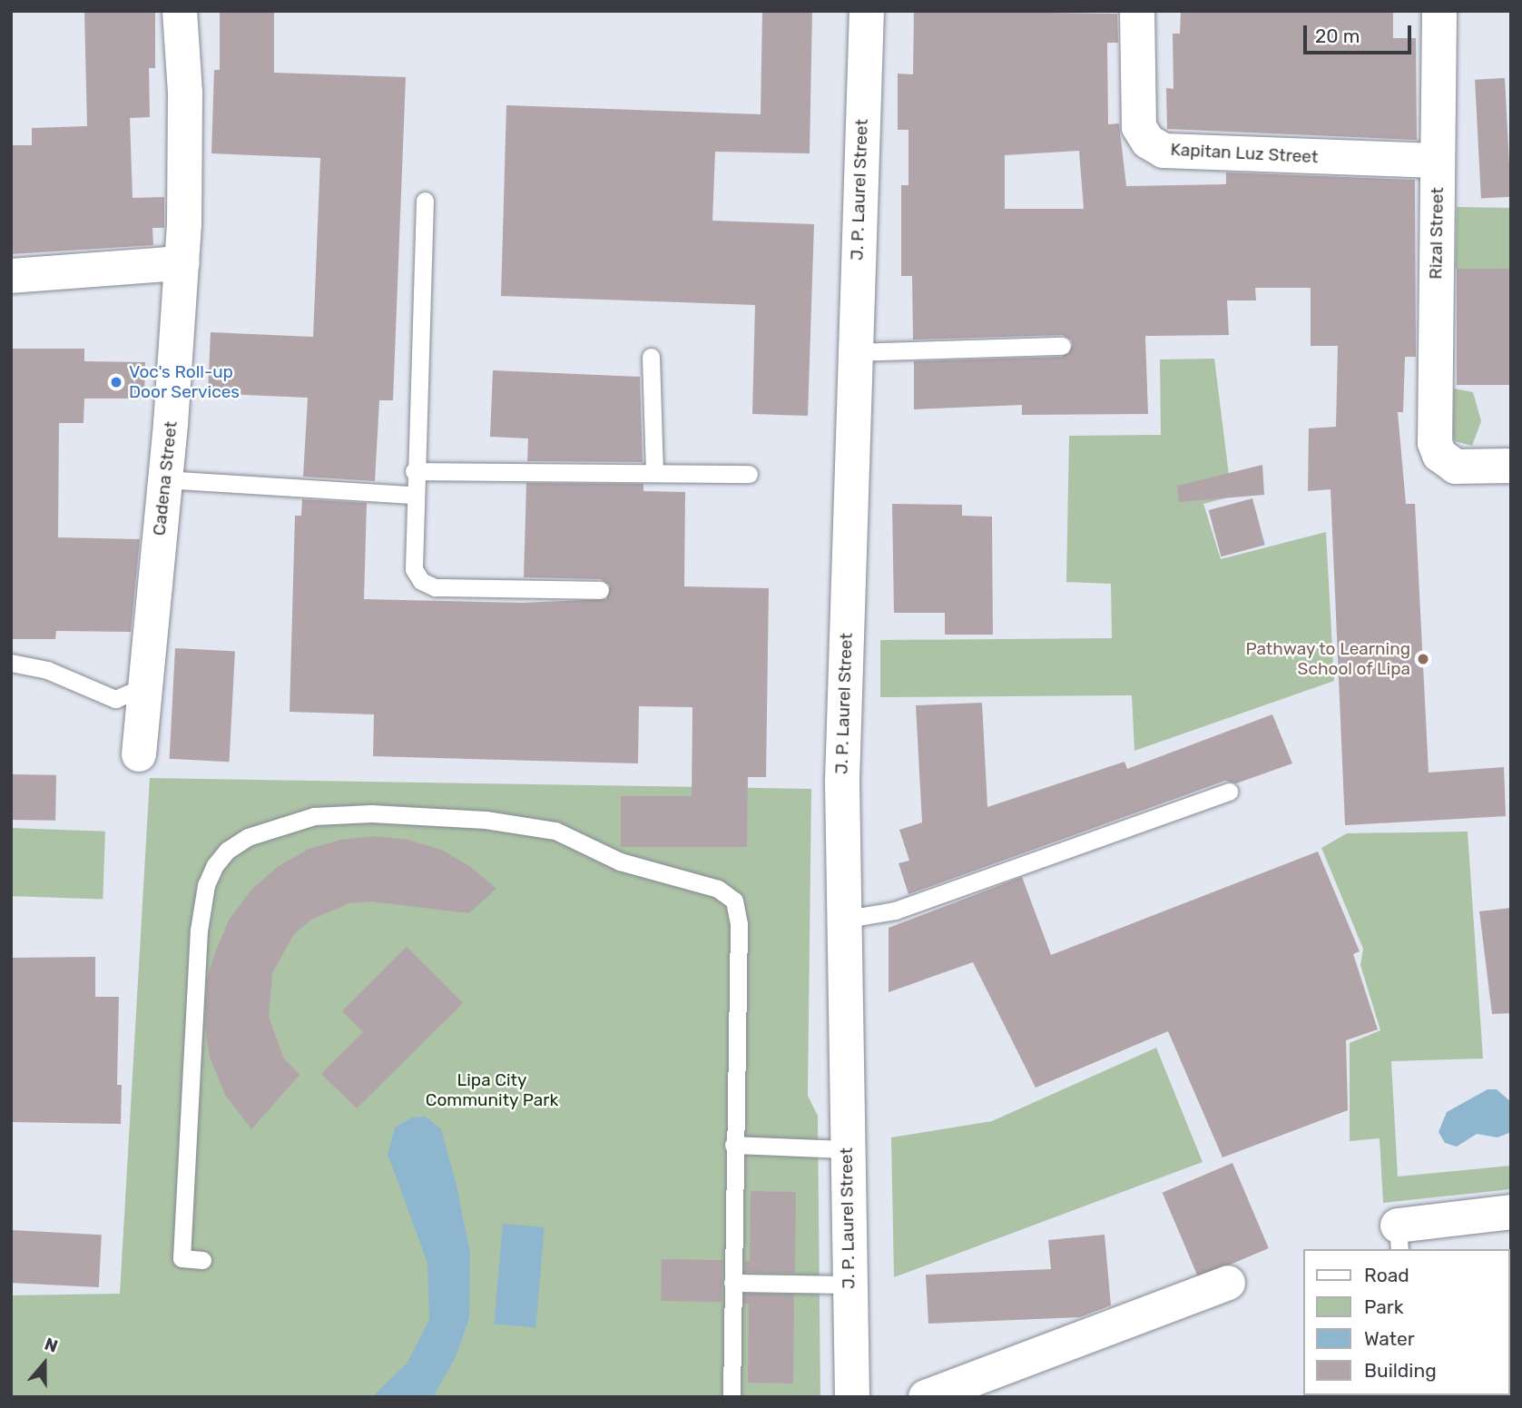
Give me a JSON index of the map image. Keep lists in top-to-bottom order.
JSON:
{
  "streets": {
    "street": [
      "Kapitan Luz Street",
      "J. P. Laurel Street",
      "Rizal Street",
      "Cadena Street"
    ]
  },
  "crossings": [
    ["Kapitan Luz Street", "Rizal Street"]
  ],
  "parks": ["Lipa City Community Park"],
  "places": ["Voc's Roll-up Door Services", "Pathway to Learning School of Lipa"],
  "legend": [
    "Road",
    "Park",
    "Water",
    "Building"
  ],
  "scale_bar": "20 m",
  "north": "top"
}
